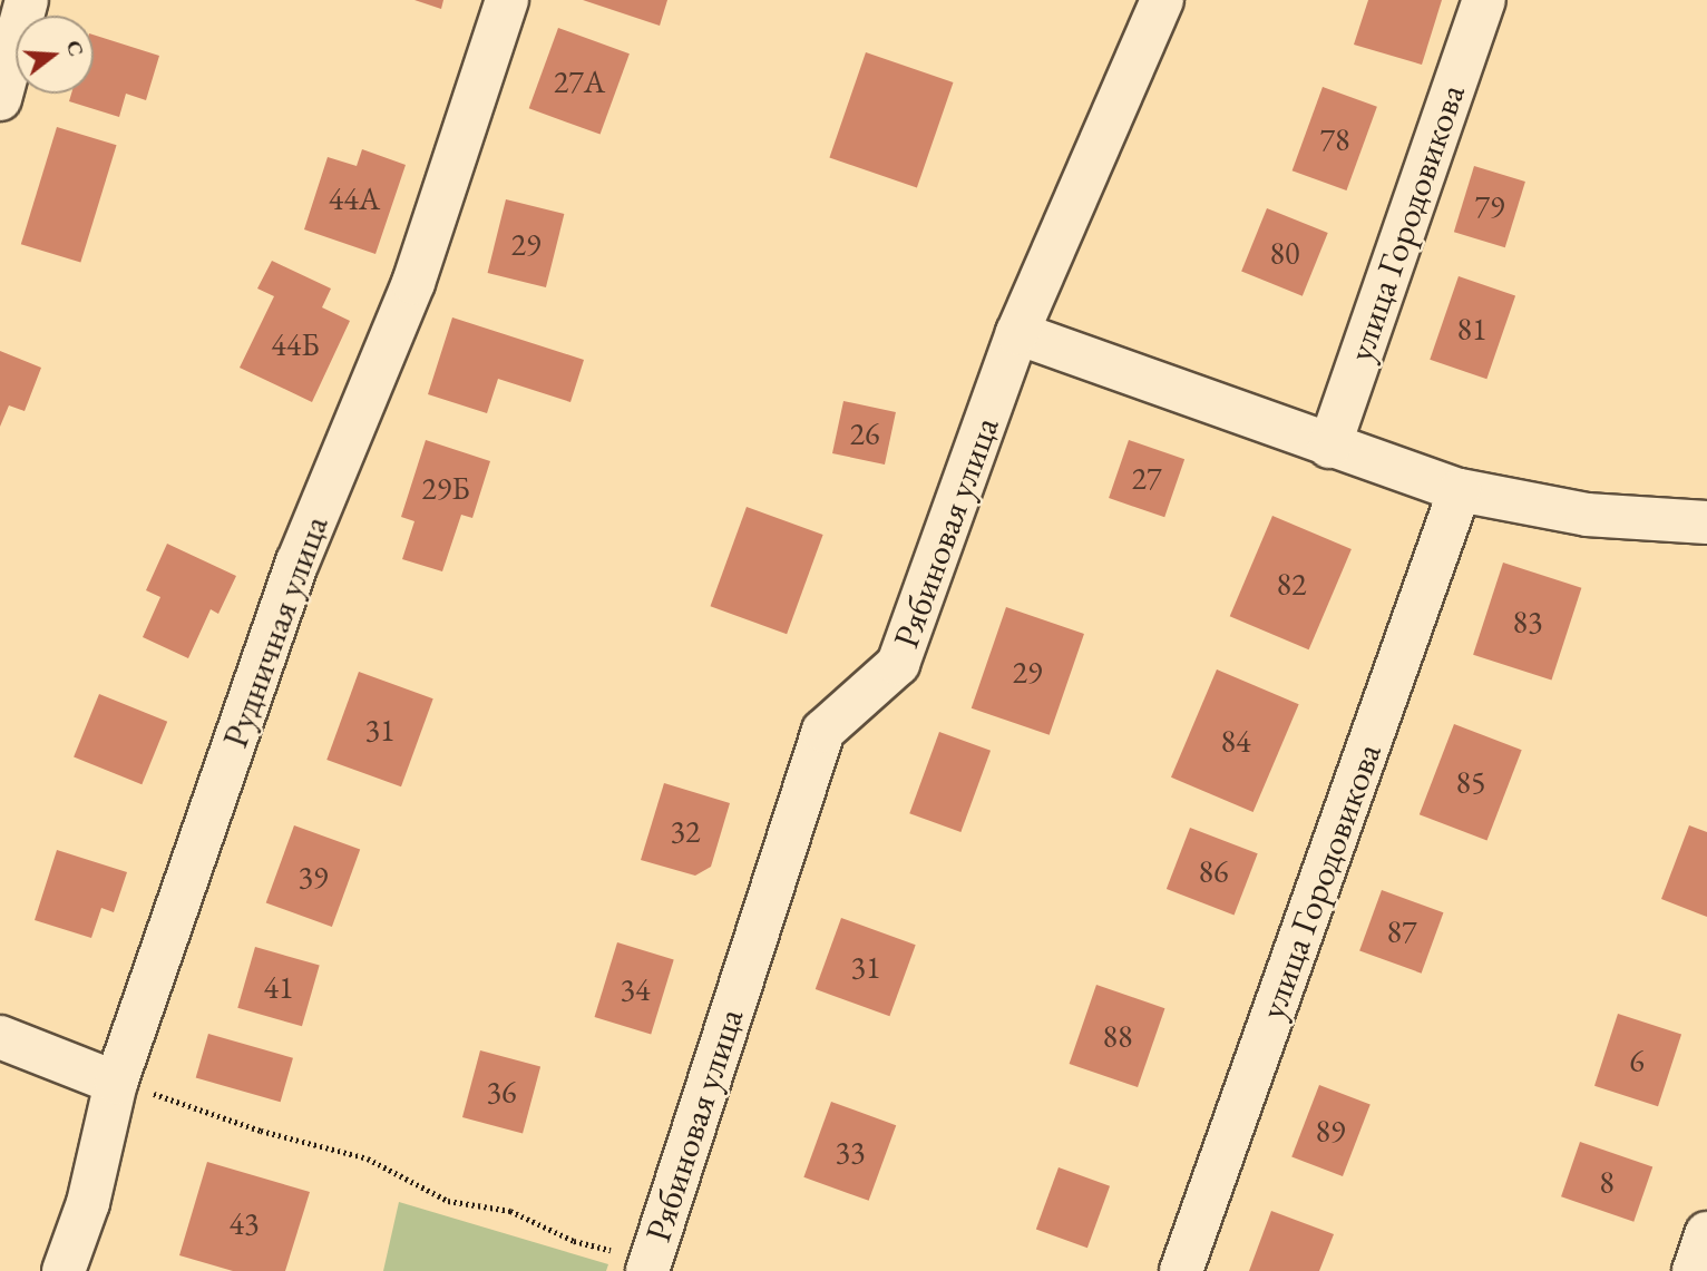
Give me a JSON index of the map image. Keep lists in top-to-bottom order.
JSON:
{
  "streets": {
    "street": ["улица Городовикова", "Рябиновая улица", "Рудничная улица"]
  },
  "house_numbers": [
    "27А",
    "78",
    "44А",
    "79",
    "29",
    "80",
    "81",
    "44Б",
    "26",
    "27",
    "29Б",
    "82",
    "83",
    "29",
    "31",
    "84",
    "85",
    "32",
    "86",
    "39",
    "87",
    "31",
    "41",
    "34",
    "88",
    "6",
    "36",
    "89",
    "33",
    "8",
    "43"
  ],
  "north": "right"
}
